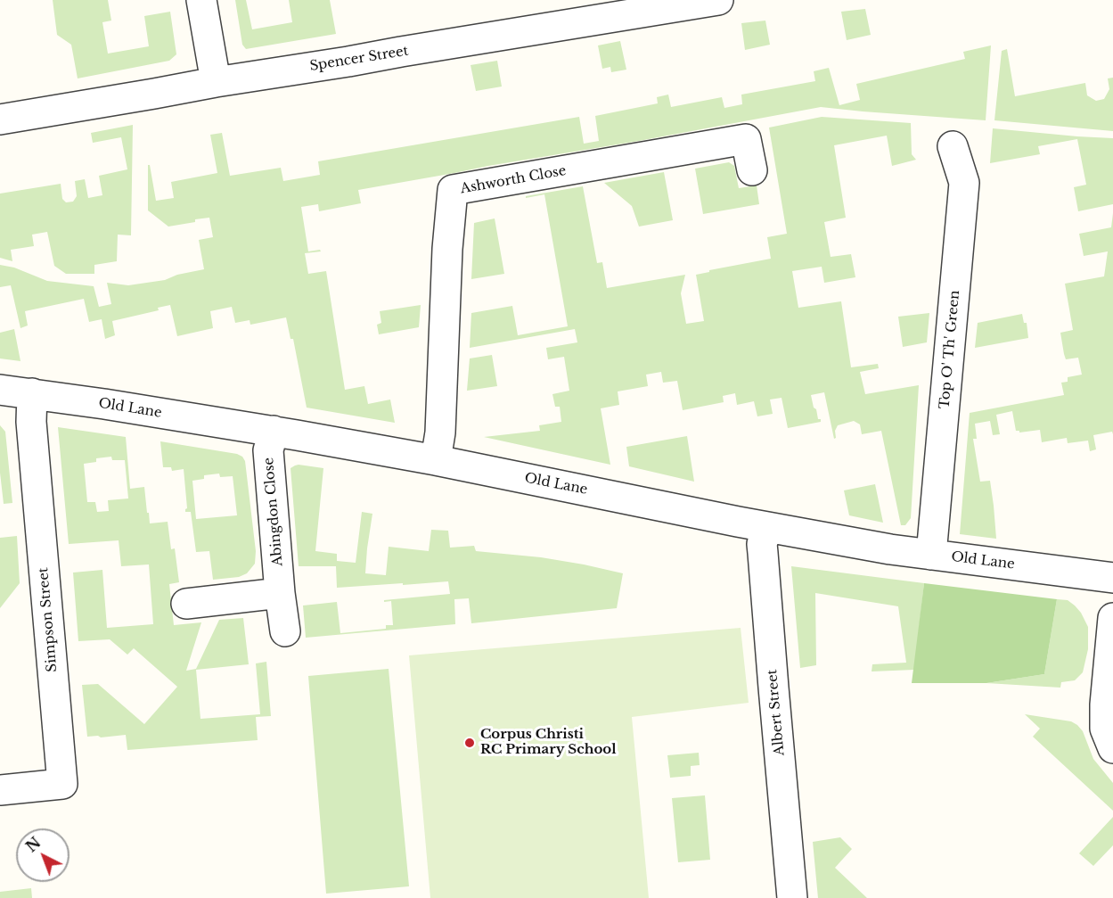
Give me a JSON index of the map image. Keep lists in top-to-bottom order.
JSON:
{
  "streets": {
    "street": [
      "Spencer Street",
      "Ashworth Close",
      "Top O' Th' Green",
      "Old Lane",
      "Abingdon Close",
      "Simpson Street",
      "Albert Street"
    ]
  },
  "crossings": [
    ["Ashworth Close", "Old Lane"],
    ["Top O' Th' Green", "Old Lane"],
    ["Old Lane", "Abingdon Close"],
    ["Old Lane", "Simpson Street"],
    ["Old Lane", "Albert Street"]
  ],
  "places": ["Corpus Christi RC Primary School"],
  "north": "top left"
}
